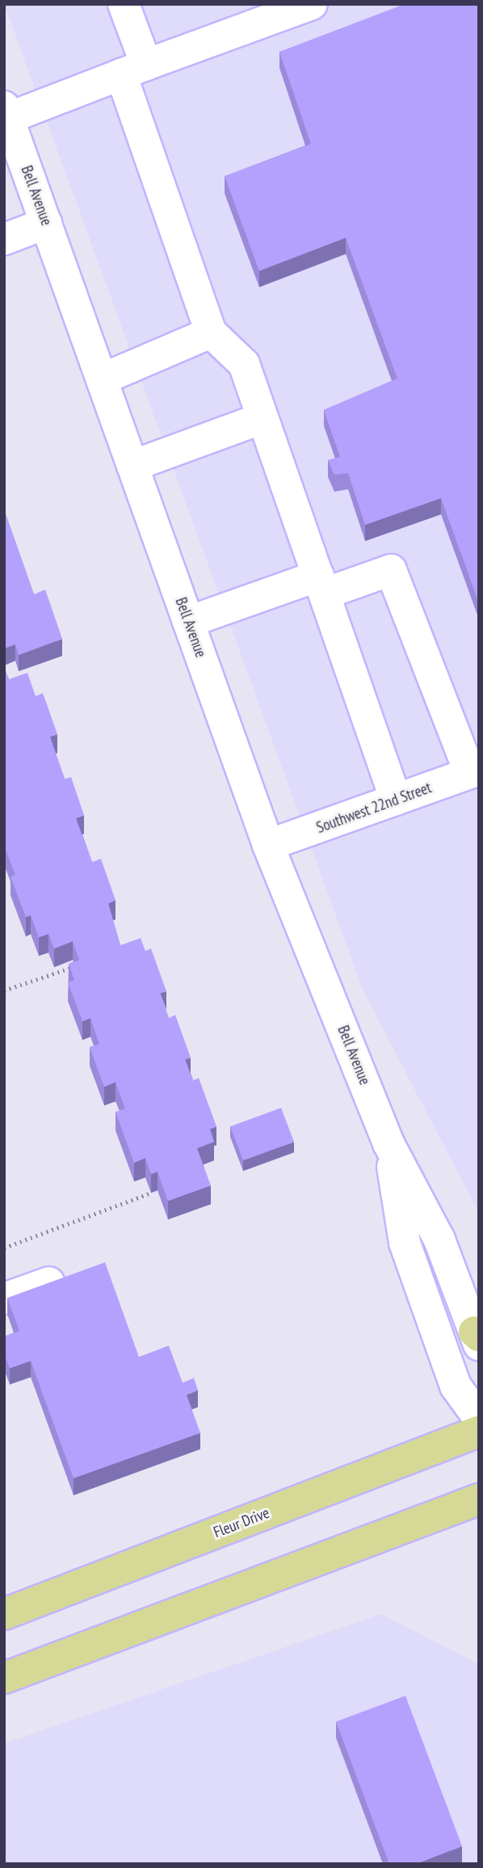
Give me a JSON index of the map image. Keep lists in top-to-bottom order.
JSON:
{
  "streets": {
    "main road": ["Fleur Drive"],
    "street": ["Bell Avenue", "Southwest 22nd Street"]
  },
  "crossings": [
    ["Bell Avenue", "Southwest 22nd Street"]
  ]
}
